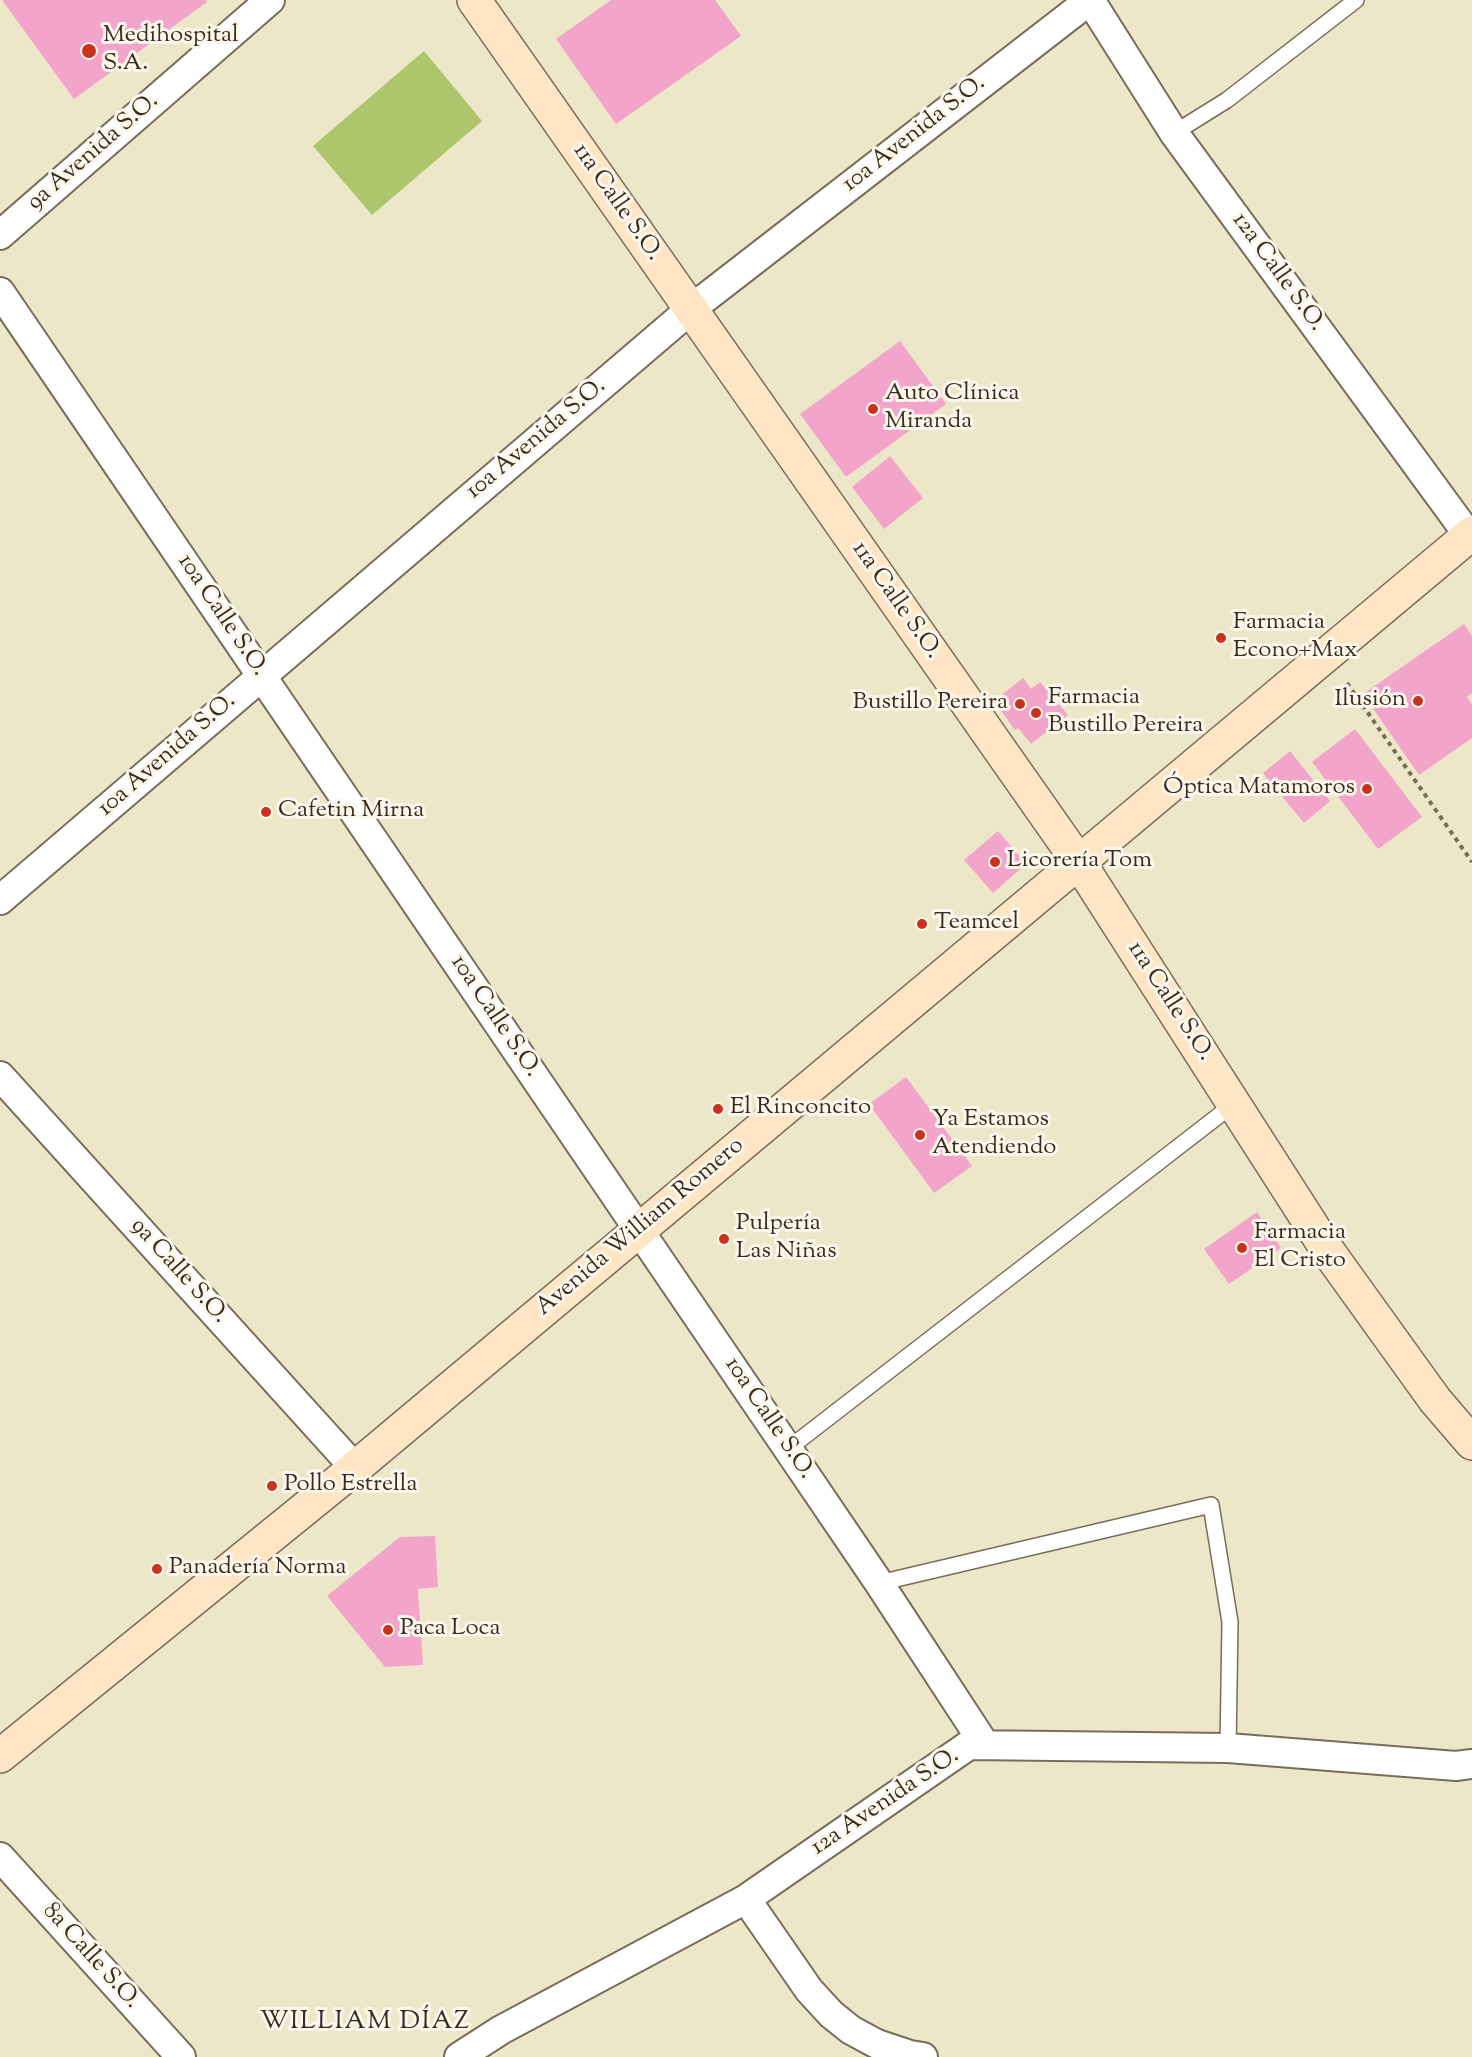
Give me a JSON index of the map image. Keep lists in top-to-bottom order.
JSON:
{
  "streets": {
    "main road": ["11a Calle S.O.", "Avenida William Romero"],
    "street": [
      "10a Avenida S.O.",
      "9a Avenida S.O.",
      "12a Calle S.O.",
      "10a Calle S.O.",
      "9a Calle S.O.",
      "12a Avenida S.O.",
      "8a Calle S.O."
    ]
  },
  "crossings": [
    ["10a Avenida S.O.", "11a Calle S.O."],
    ["10a Avenida S.O.", "12a Calle S.O."],
    ["10a Avenida S.O.", "10a Calle S.O."],
    ["11a Calle S.O.", "Avenida William Romero"],
    ["12a Calle S.O.", "Avenida William Romero"],
    ["10a Calle S.O.", "Avenida William Romero"],
    ["10a Calle S.O.", "12a Avenida S.O."],
    ["Avenida William Romero", "9a Calle S.O."]
  ],
  "districts": ["WILLIAM DÍAZ"],
  "places": [
    "Medihospital S.A.",
    "Auto Clínica Miranda",
    "Farmacia Econo+Max",
    "Ilusión",
    "Bustillo Pereira",
    "Farmacia Bustillo Pereira",
    "Óptica Matamoros",
    "Cafetin Mirna",
    "Licorería Tom",
    "Teamcel",
    "El Rinconcito",
    "Ya Estamos Atendiendo",
    "Pulpería Las Niñas",
    "Farmacia El Cristo",
    "Pollo Estrella",
    "Panadería Norma",
    "Paca Loca"
  ]
}
